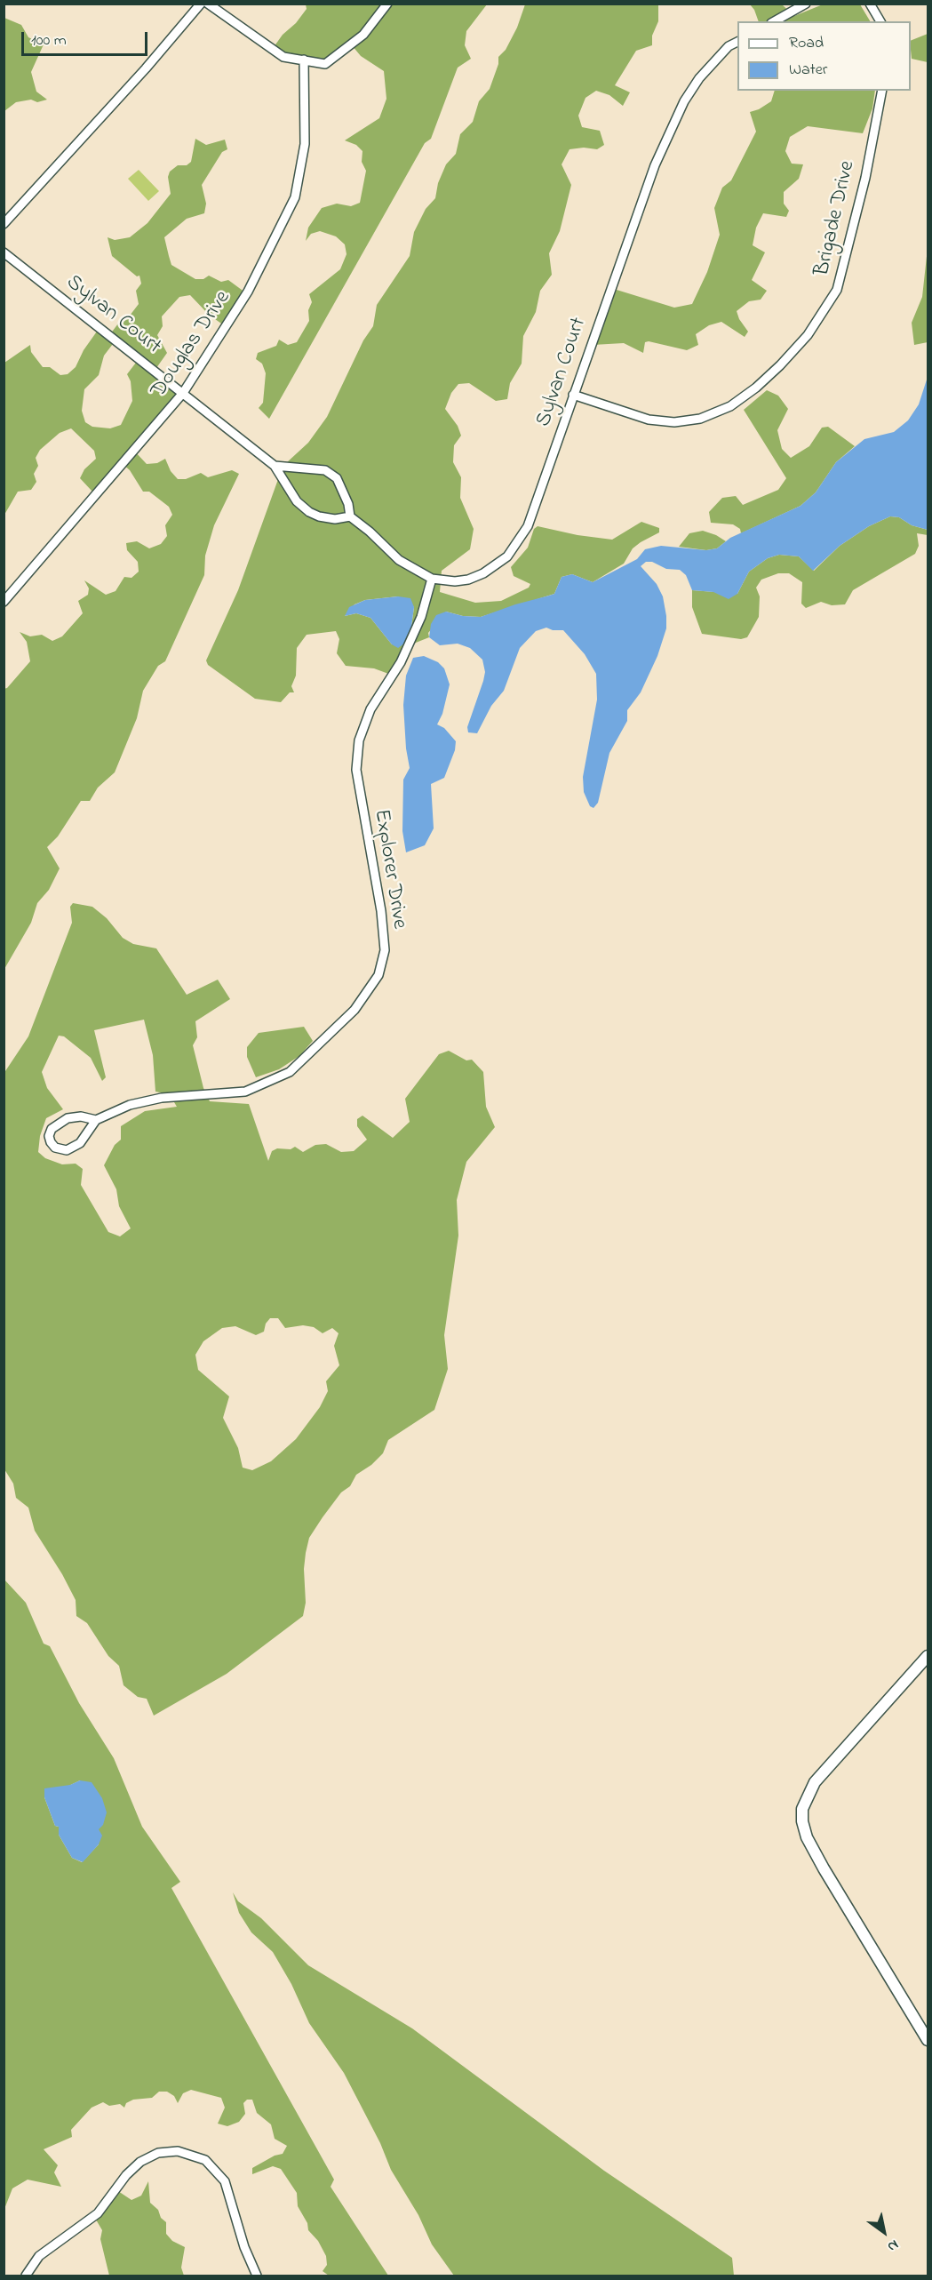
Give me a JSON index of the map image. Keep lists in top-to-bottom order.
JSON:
{
  "streets": {
    "street": [
      "Brigade Drive",
      "Sylvan Court",
      "Douglas Drive",
      "Explorer Drive"
    ]
  },
  "crossings": [
    ["Brigade Drive", "Sylvan Court"],
    ["Sylvan Court", "Douglas Drive"],
    ["Sylvan Court", "Explorer Drive"]
  ],
  "legend": ["Road", "Water"],
  "scale_bar": "100 m",
  "north": "bottom right"
}
